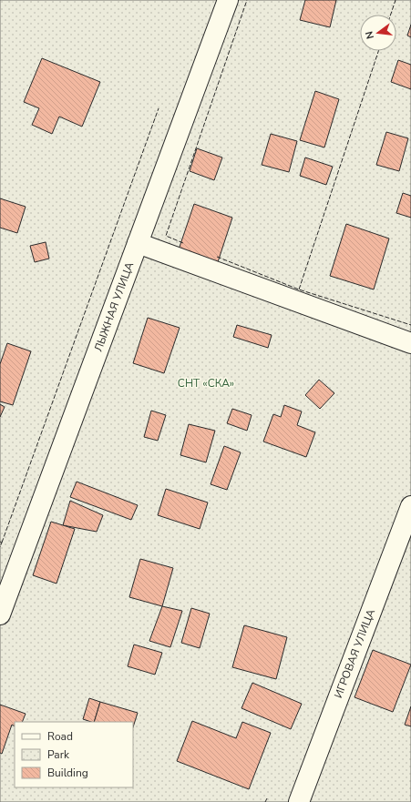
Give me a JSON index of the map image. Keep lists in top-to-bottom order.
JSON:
{
  "streets": {
    "street": ["ЛЫЖНАЯ УЛИЦА", "ИГРОВАЯ УЛИЦА"]
  },
  "parks": ["СНТ «СКА»"],
  "legend": ["Road", "Park", "Building"],
  "north": "left"
}
